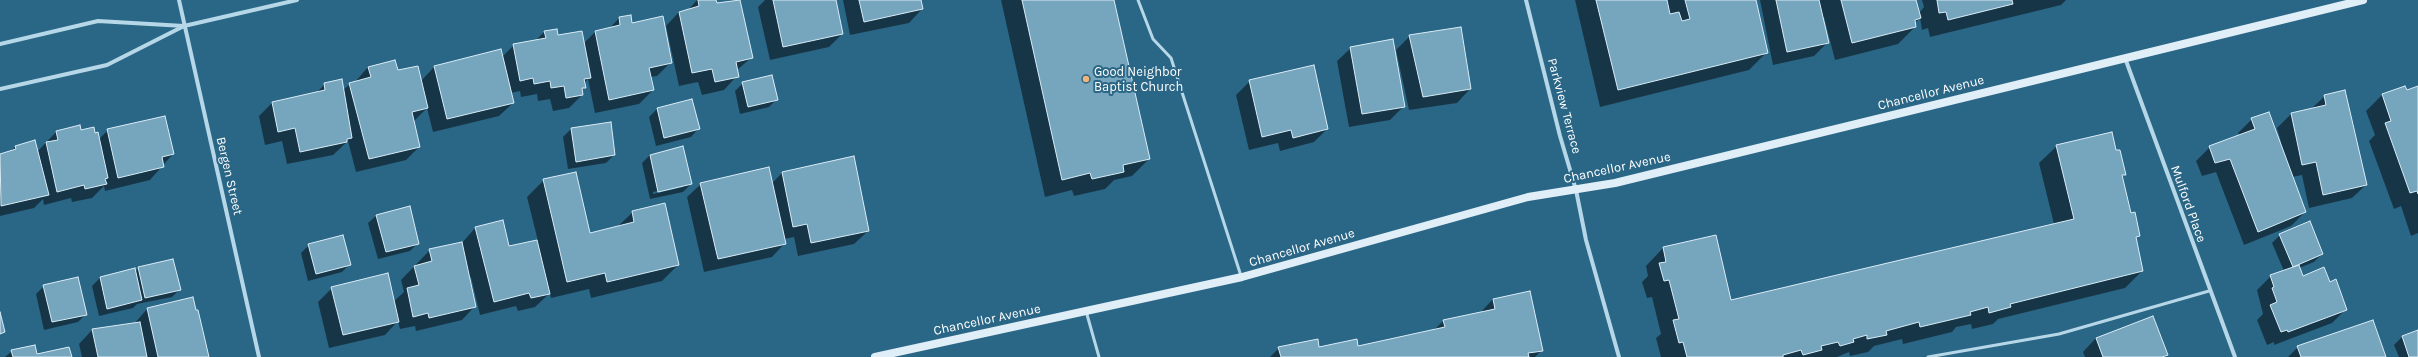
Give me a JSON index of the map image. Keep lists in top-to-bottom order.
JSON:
{
  "streets": {
    "main road": ["Chancellor Avenue"],
    "street": ["Parkview Terrace", "Bergen Street", "Mulford Place"]
  },
  "crossings": [
    ["Chancellor Avenue", "Parkview Terrace"],
    ["Chancellor Avenue", "Mulford Place"]
  ],
  "places": ["Good Neighbor Baptist Church"]
}
